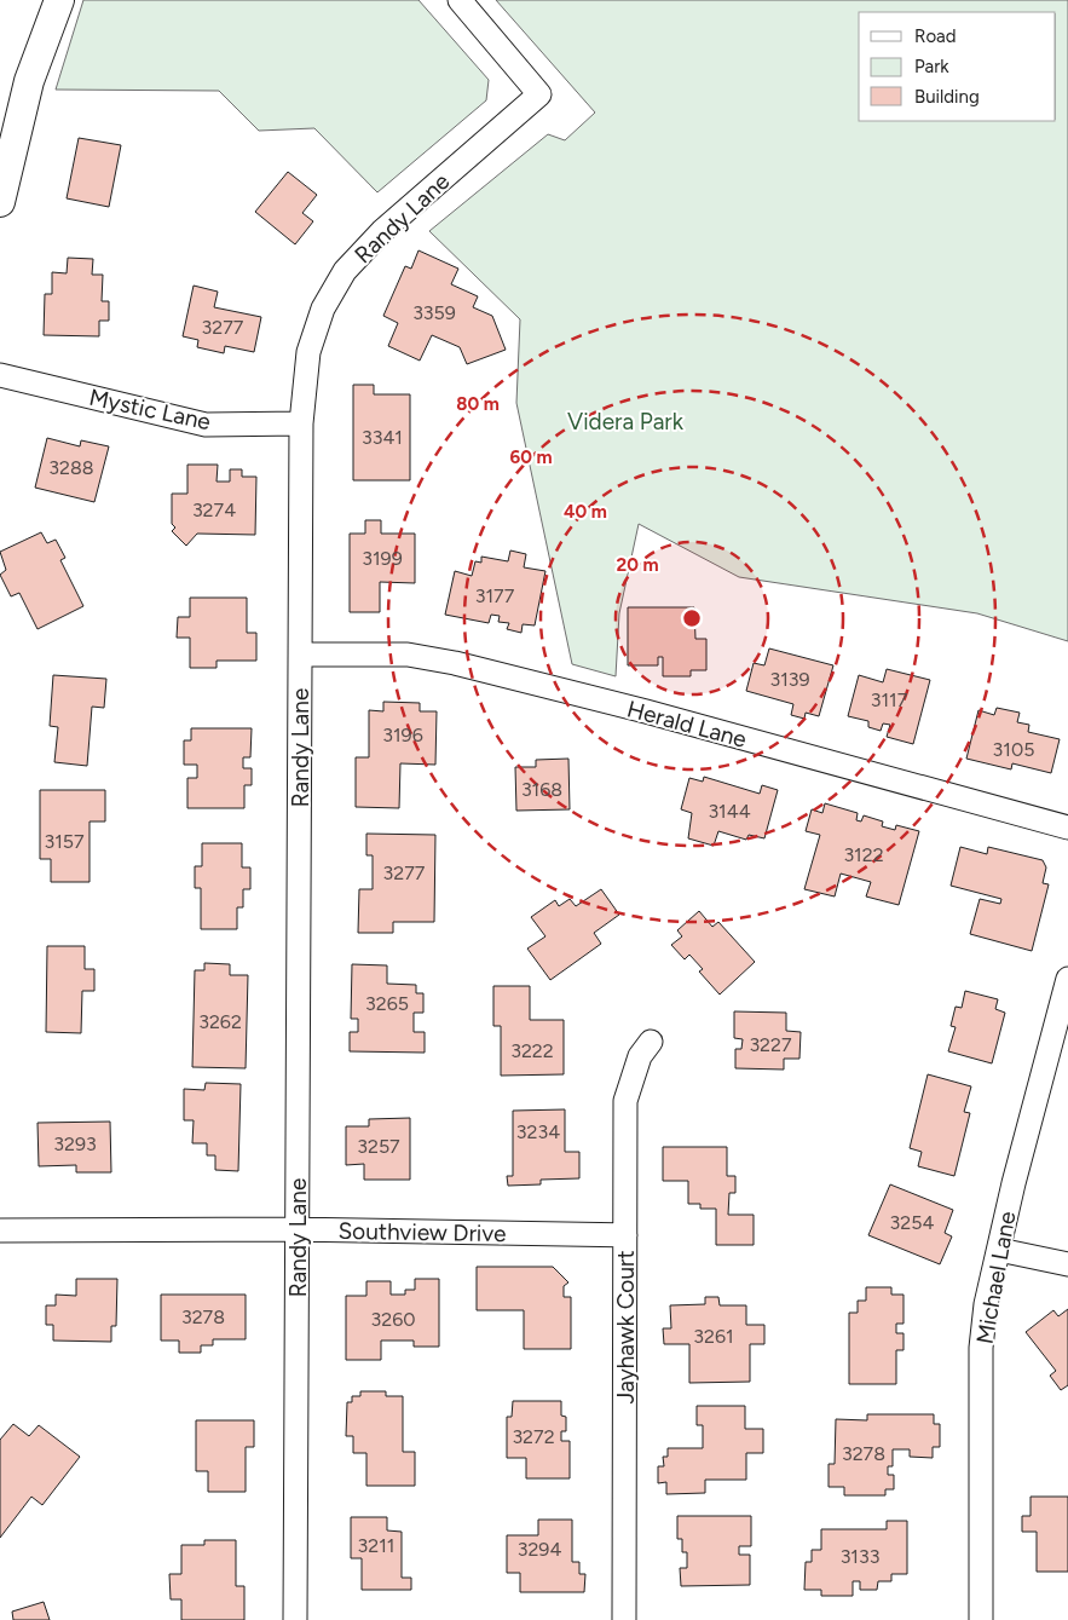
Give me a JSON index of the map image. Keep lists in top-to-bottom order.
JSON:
{
  "streets": {
    "street": [
      "Randy Lane",
      "Mystic Lane",
      "Herald Lane",
      "Southview Drive",
      "Michael Lane",
      "Jayhawk Court"
    ]
  },
  "crossings": [
    ["Randy Lane", "Mystic Lane"],
    ["Randy Lane", "Herald Lane"],
    ["Randy Lane", "Southview Drive"],
    ["Southview Drive", "Jayhawk Court"]
  ],
  "parks": ["Videra Park"],
  "house_numbers": [
    "3359",
    "3277",
    "3341",
    "3288",
    "3274",
    "3199",
    "3177",
    "3139",
    "3117",
    "3196",
    "3105",
    "3168",
    "3144",
    "3157",
    "3122",
    "3277",
    "3265",
    "3262",
    "3227",
    "3222",
    "3234",
    "3293",
    "3257",
    "3254",
    "3278",
    "3260",
    "3261",
    "3272",
    "3278",
    "3211",
    "3294",
    "3133"
  ],
  "legend": ["Road", "Park", "Building"],
  "rings": [
    "80 m",
    "60 m",
    "40 m",
    "20 m"
  ]
}
